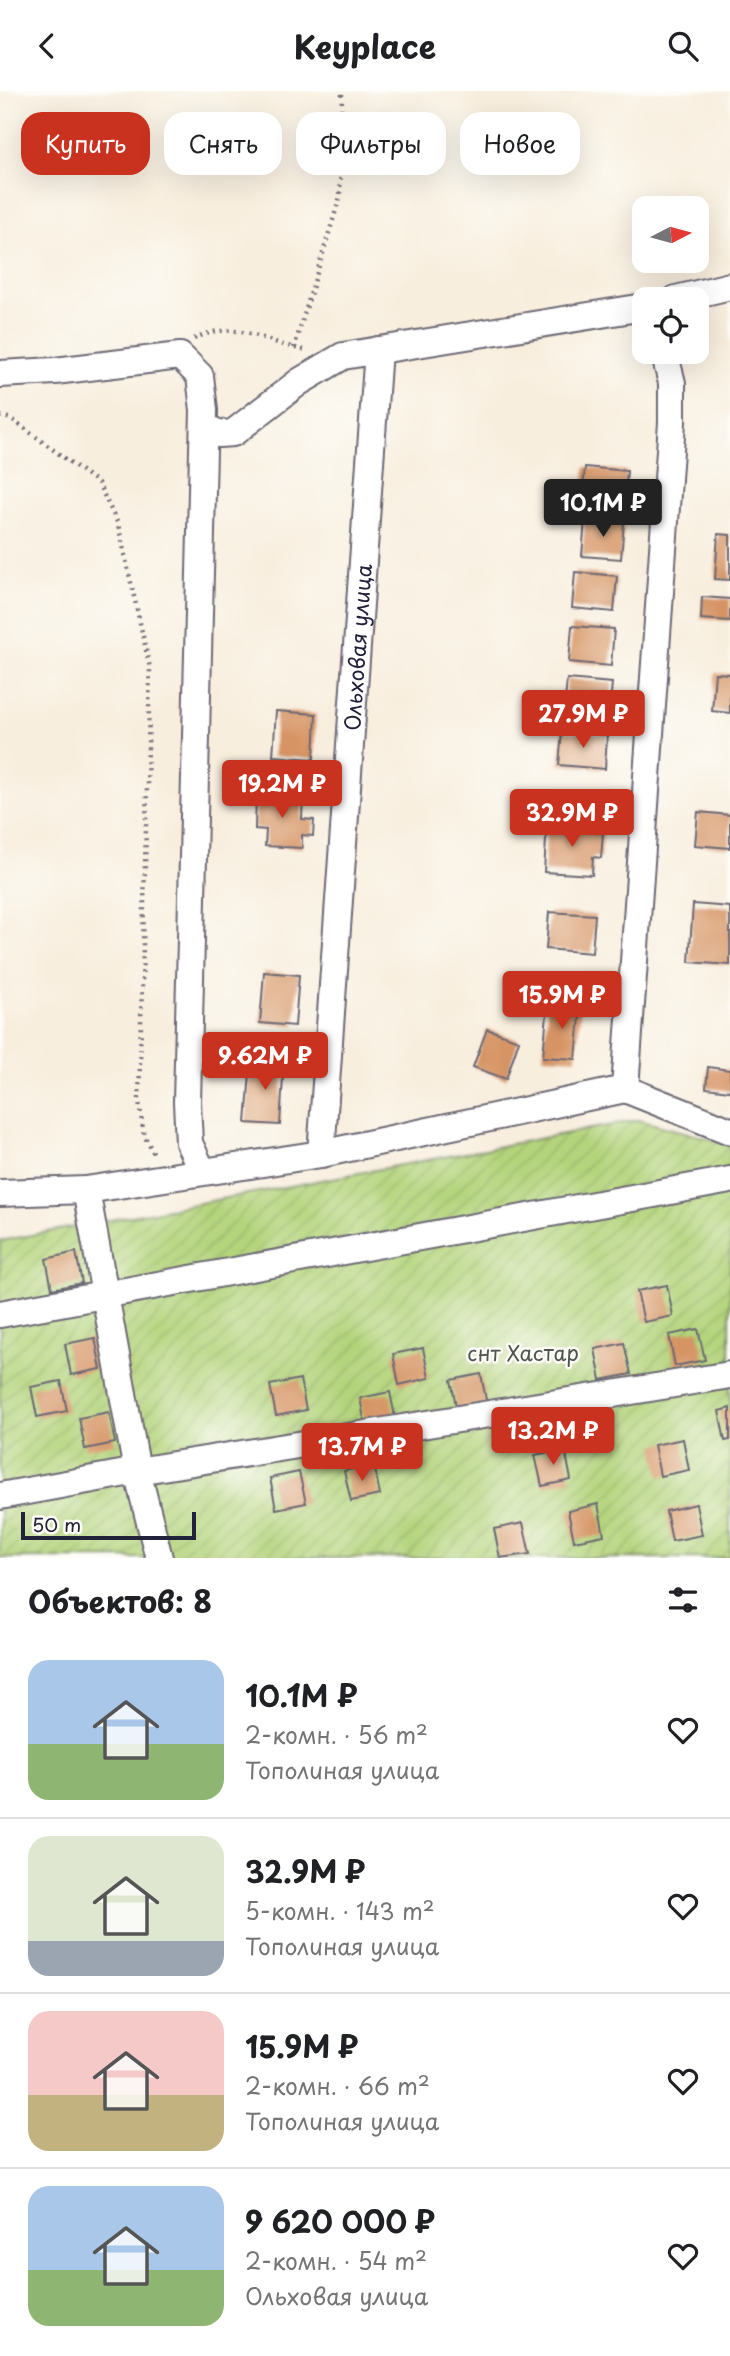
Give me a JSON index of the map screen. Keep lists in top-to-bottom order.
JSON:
{
  "streets": {
    "street": ["Ольховая улица"]
  },
  "parks": ["снт Хастар"],
  "scale_bar": "50 m",
  "north": "right",
  "page": {
    "header": "Keyplace",
    "chip": [
      "Купить",
      "Снять",
      "Фильтры",
      "Новое"
    ],
    "price": [
      "10.1M ₽",
      "27.9M ₽",
      "19.2M ₽",
      "32.9M ₽",
      "15.9M ₽",
      "9.62M ₽",
      "13.2M ₽",
      "13.7M ₽"
    ],
    "scale": "50 m",
    "heading": "Объектов: 8",
    "list": [
      {
        "name": "10.1M ₽",
        "note": "2-комн. · 56 m² · Тополиная улица"
      },
      {
        "name": "32.9M ₽",
        "note": "5-комн. · 143 m² · Тополиная улица"
      },
      {
        "name": "15.9M ₽",
        "note": "2-комн. · 66 m² · Тополиная улица"
      },
      {
        "name": "9 620 000 ₽",
        "note": "2-комн. · 54 m² · Ольховая улица"
      }
    ]
  }
}
